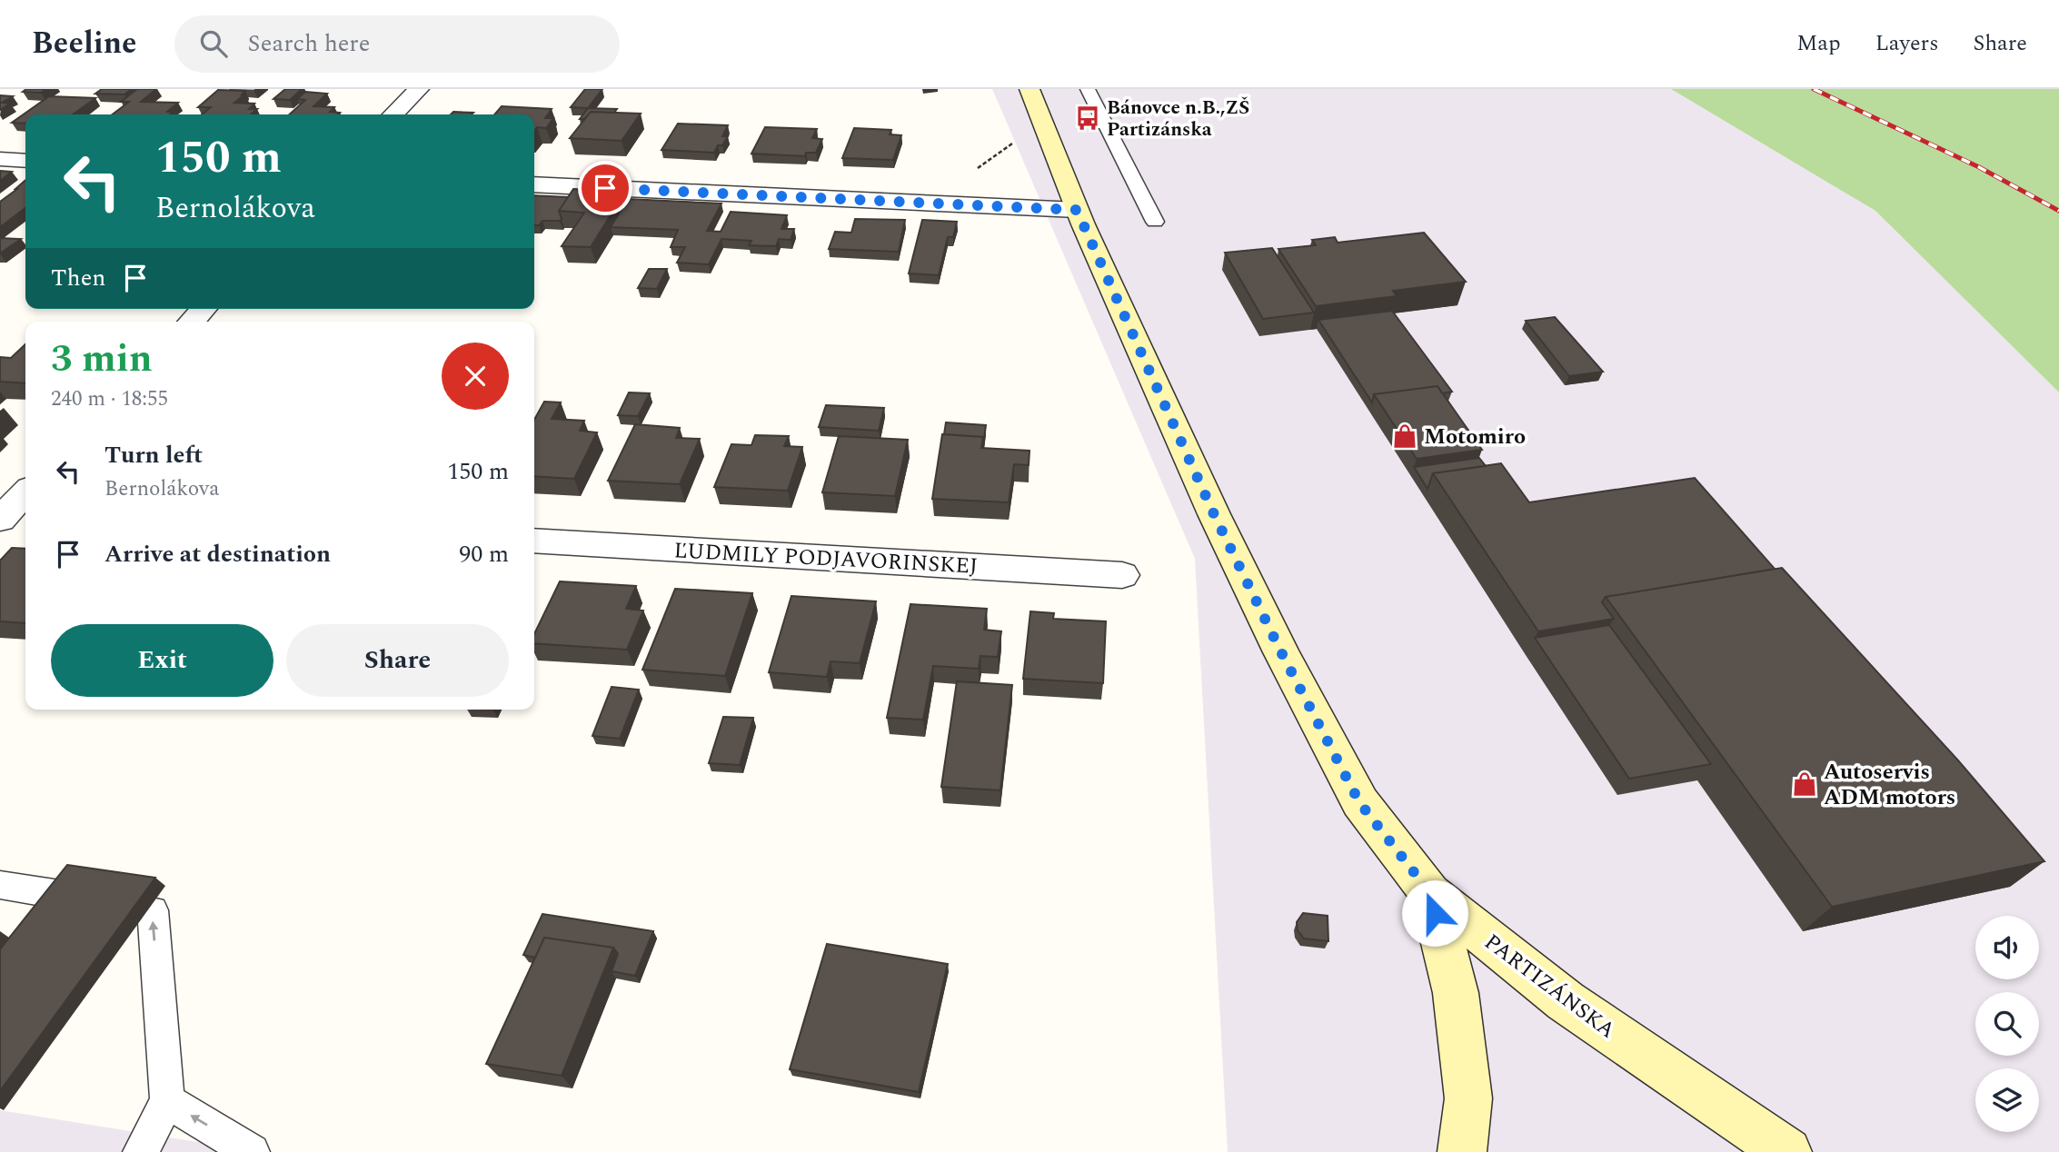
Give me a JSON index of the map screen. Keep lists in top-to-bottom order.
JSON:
{
  "streets": {
    "street": ["ĽUDMILY PODJAVORINSKEJ", "PARTIZÁNSKA"]
  },
  "places": {
    "bus stop": ["Bánovce n.B.,ZŠ Partizánska"],
    "shop": ["Motomiro", "Autoservis ADM motors"]
  },
  "page": {
    "header": "Beeline",
    "search": "Search here",
    "nav": ["Map", "Layers", "Share"],
    "turn": ["150 m", "Bernolákova"],
    "then": "Then",
    "heading": ["3 min", "240 m · 18:55"],
    "list": [
      {
        "name": "Turn left",
        "note": "Bernolákova",
        "value": "150 m"
      },
      {
        "name": "Arrive at destination",
        "value": "90 m"
      }
    ],
    "buttons": ["Exit", "Share"]
  }
}
